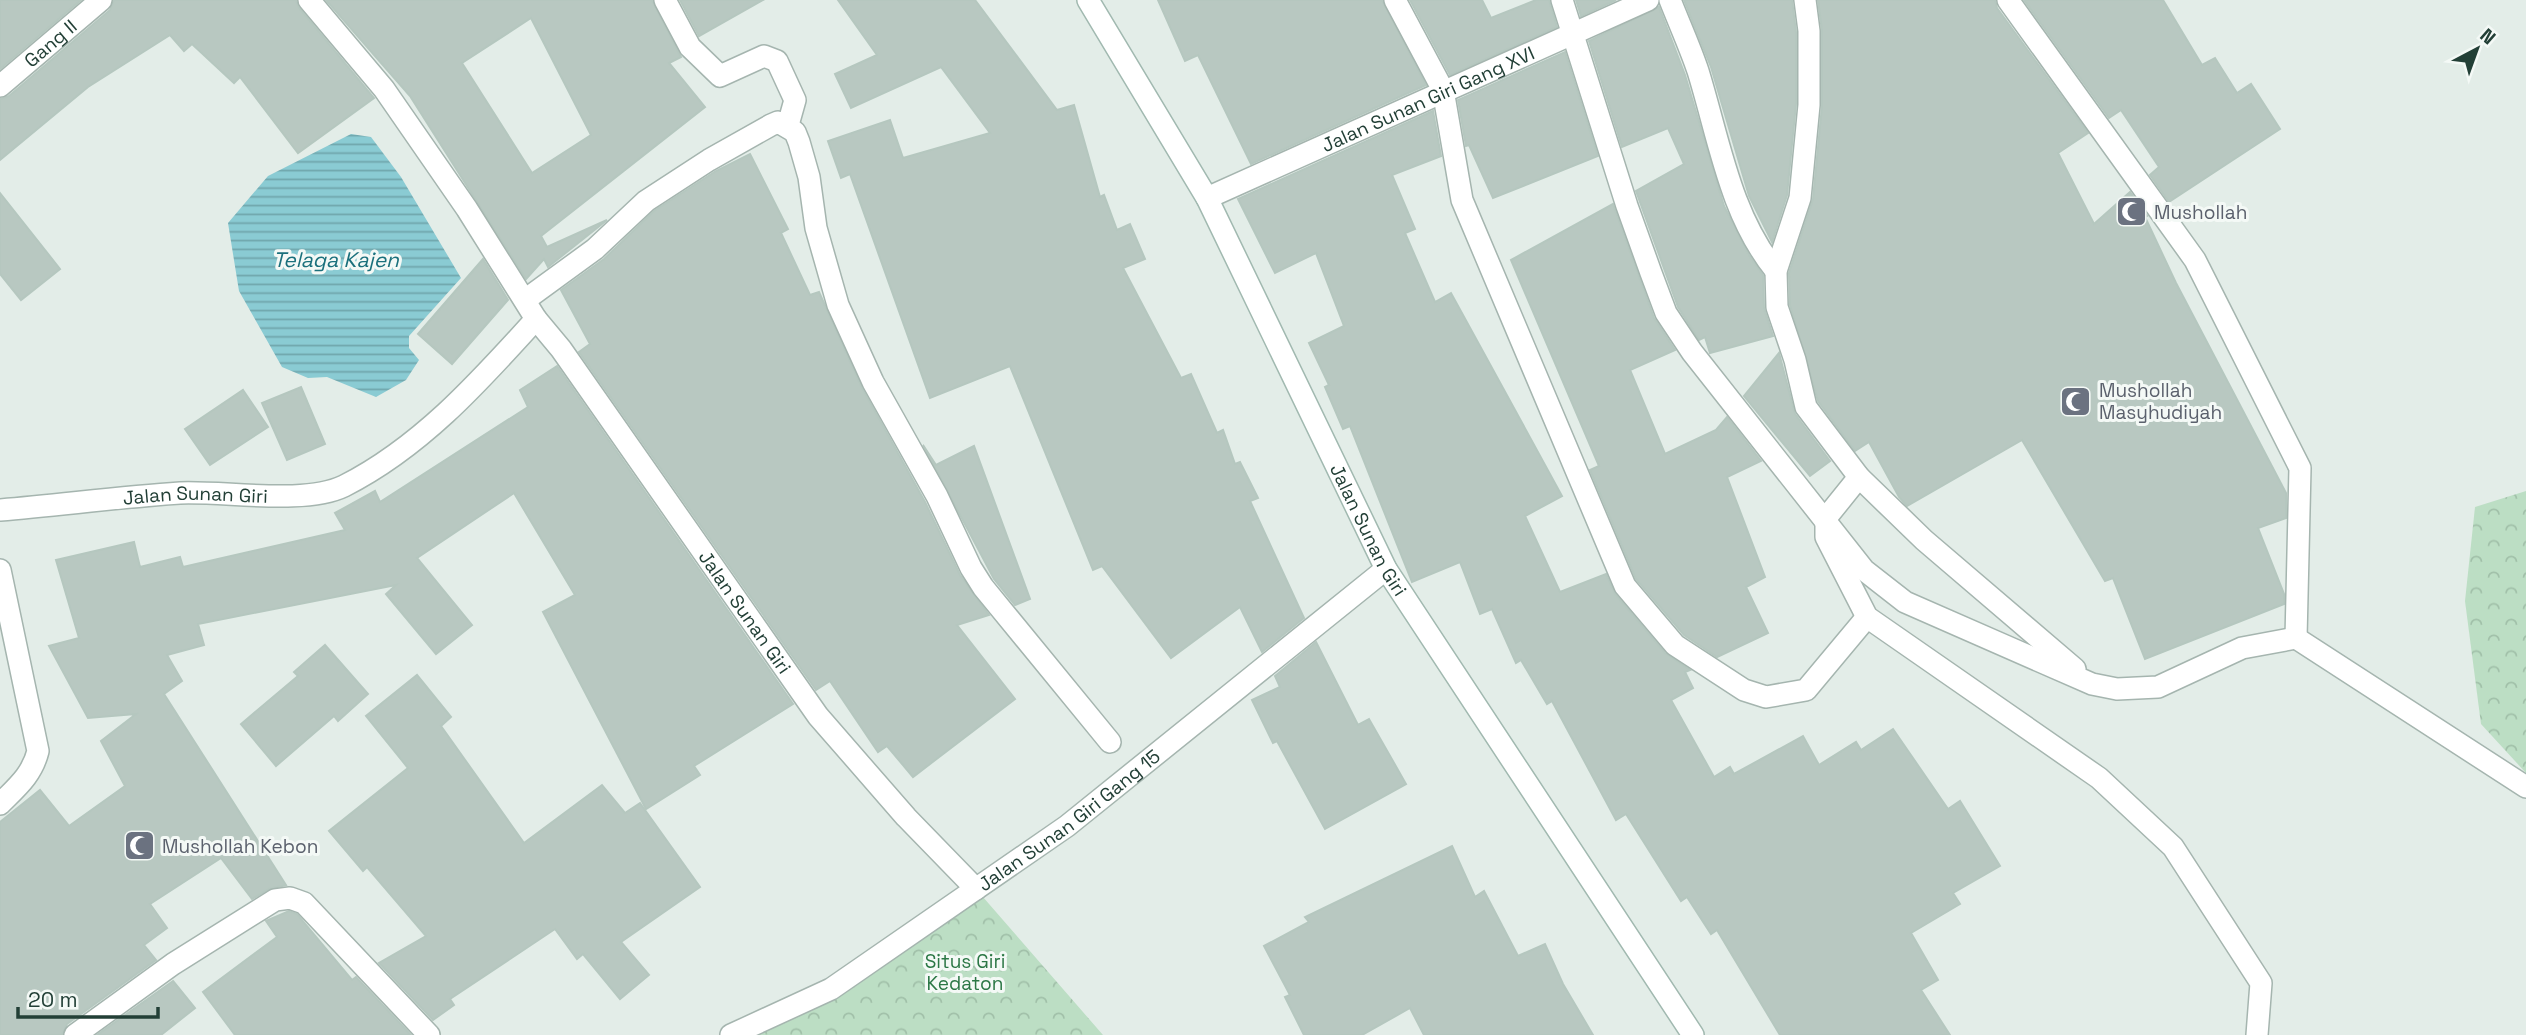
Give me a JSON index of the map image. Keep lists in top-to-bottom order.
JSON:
{
  "streets": {
    "street": [
      "Gang II",
      "Jalan Sunan Giri Gang XVI",
      "Jalan Sunan Giri",
      "Jalan Sunan Giri Gang 15"
    ]
  },
  "crossings": [
    ["Jalan Sunan Giri Gang XVI", "Jalan Sunan Giri"],
    ["Jalan Sunan Giri", "Jalan Sunan Giri Gang 15"]
  ],
  "water": ["Telaga Kajen"],
  "parks": ["Situs Giri Kedaton"],
  "places": {
    "mosque": ["Mushollah", "Mushollah Masyhudiyah", "Mushollah Kebon"]
  },
  "scale_bar": "20 m",
  "north": "top right"
}
